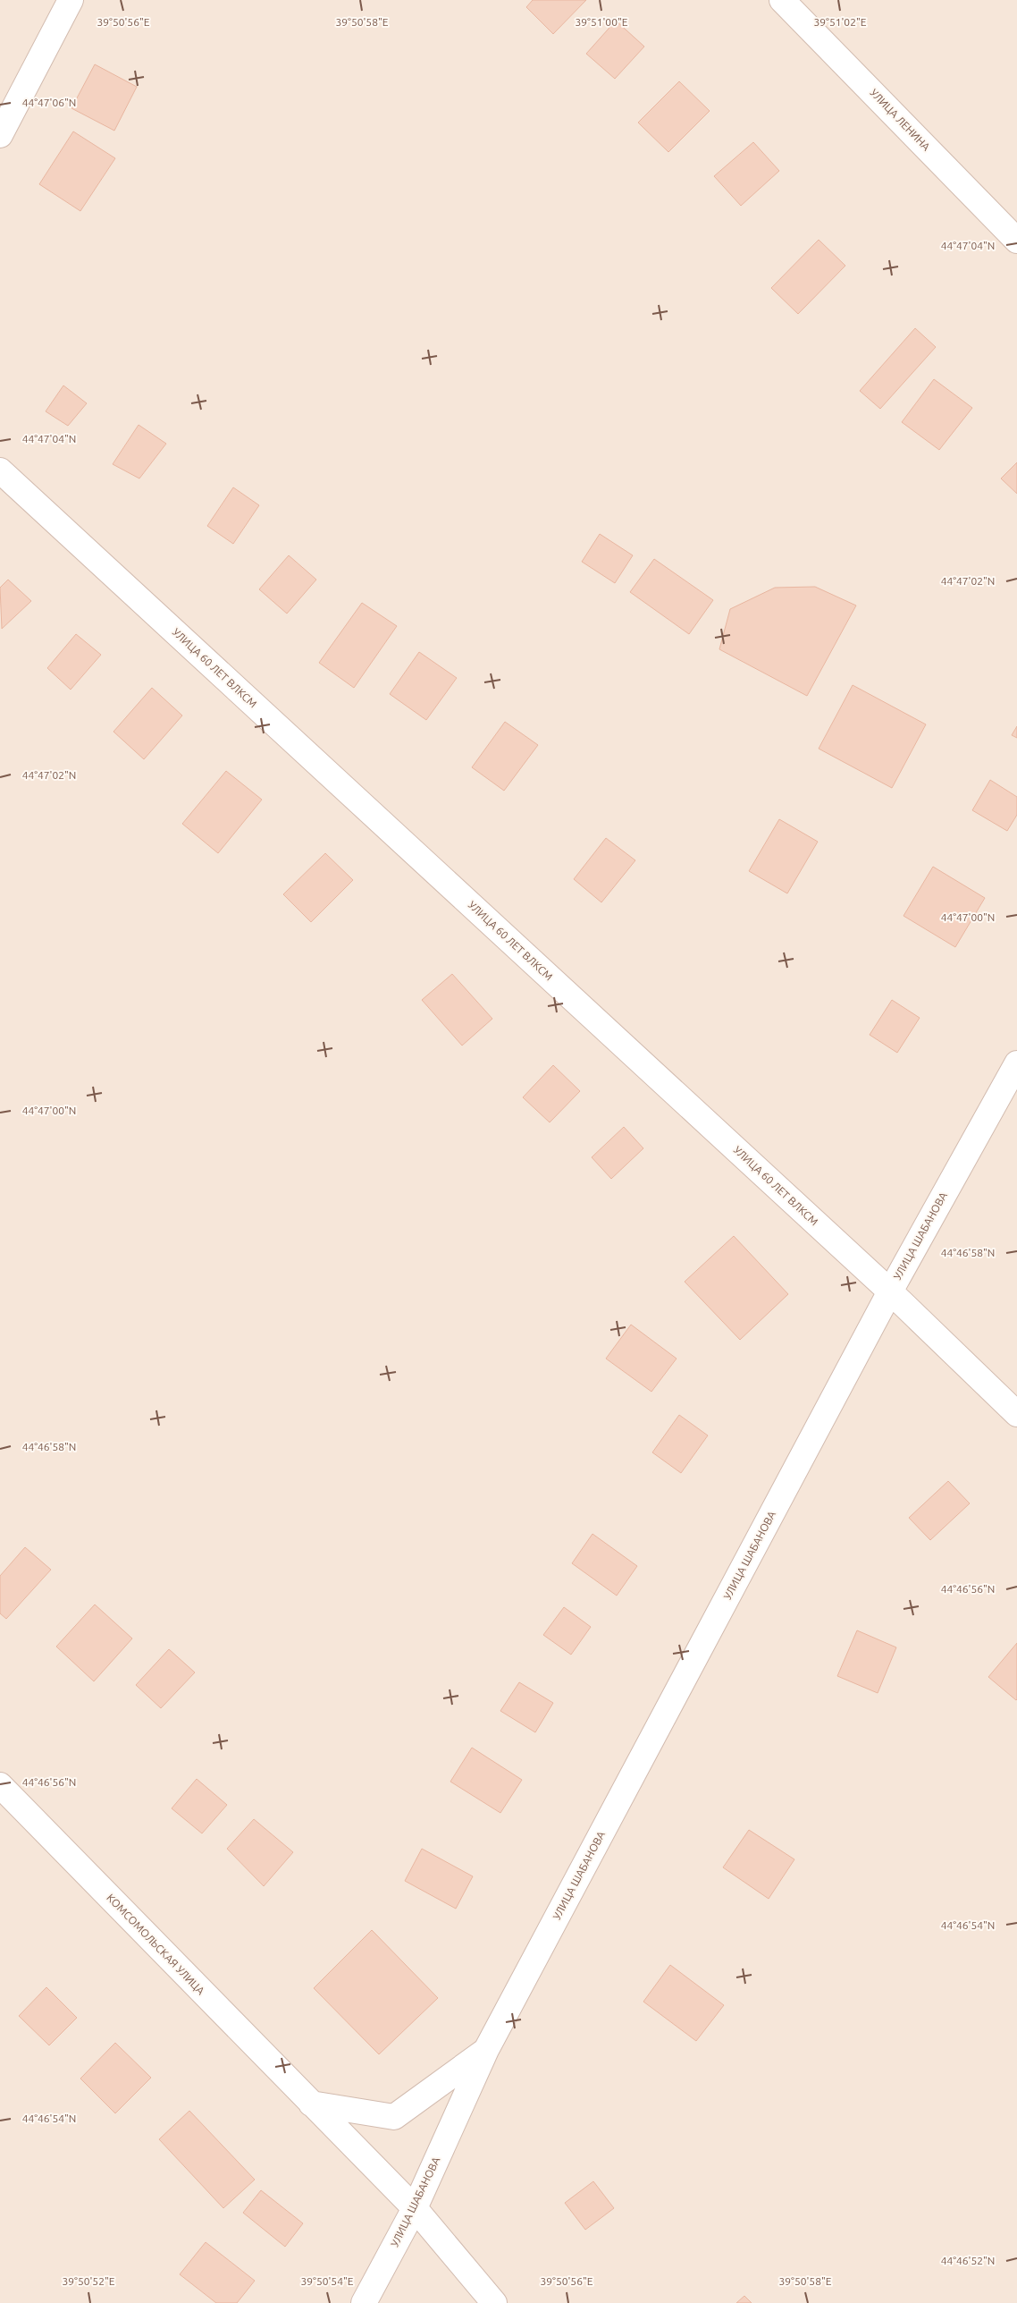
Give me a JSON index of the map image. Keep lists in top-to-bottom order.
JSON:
{
  "streets": {
    "street": [
      "УЛИЦА ЛЕНИНА",
      "УЛИЦА 60 ЛЕТ ВЛКСМ",
      "УЛИЦА ШАБАНОВА",
      "КОМСОМОЛЬСКАЯ УЛИЦА"
    ]
  },
  "crossings": [
    ["УЛИЦА 60 ЛЕТ ВЛКСМ", "УЛИЦА ШАБАНОВА"],
    ["УЛИЦА ШАБАНОВА", "КОМСОМОЛЬСКАЯ УЛИЦА"]
  ],
  "coordinates": [
    "39°50'56\"E",
    "39°50'58\"E",
    "39°51'00\"E",
    "39°51'02\"E",
    "44°47'06\"N",
    "44°47'04\"N",
    "44°47'02\"N",
    "44°47'00\"N",
    "44°46'58\"N",
    "44°46'56\"N",
    "44°46'54\"N",
    "44°46'52\"N",
    "39°50'52\"E",
    "39°50'54\"E"
  ]
}
